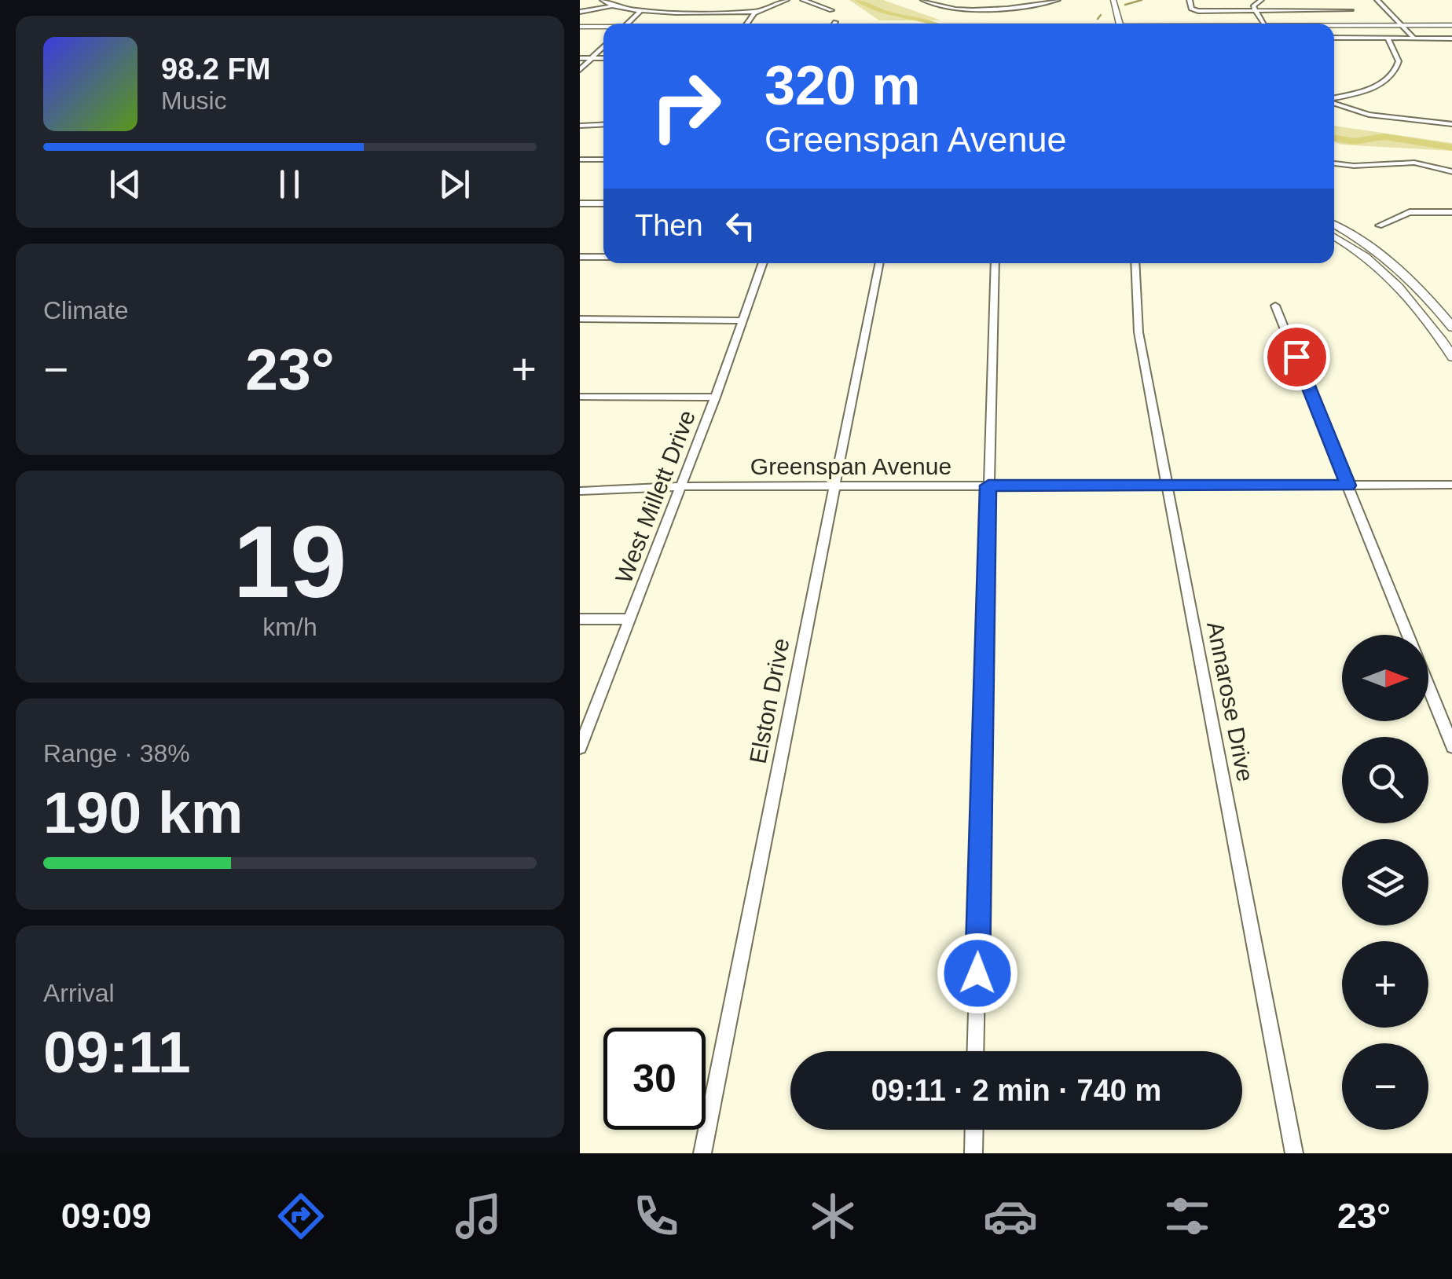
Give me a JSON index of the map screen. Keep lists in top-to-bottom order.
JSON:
{
  "streets": {
    "street": [
      "Greenspan Avenue",
      "West Millett Drive",
      "Elston Drive",
      "Annarose Drive"
    ]
  },
  "crossings": [
    ["Greenspan Avenue", "West Millett Drive"],
    ["Greenspan Avenue", "Elston Drive"],
    ["Greenspan Avenue", "Annarose Drive"]
  ],
  "north": "right",
  "page": {
    "turn": ["320 m", "Greenspan Avenue"],
    "song": ["98.2 FM", "Music"],
    "then": "Then",
    "tile": [
      "Climate",
      ["19", "km/h"],
      ["Range · 38%", "190 km"],
      ["Arrival", "09:11"]
    ],
    "heat": ["−", "23°", "+"],
    "map_buttons": ["+", "−"],
    "limit": "30",
    "trip": "09:11 · 2 min · 740 m",
    "tabs": ["09:09", "23°"]
  }
}
